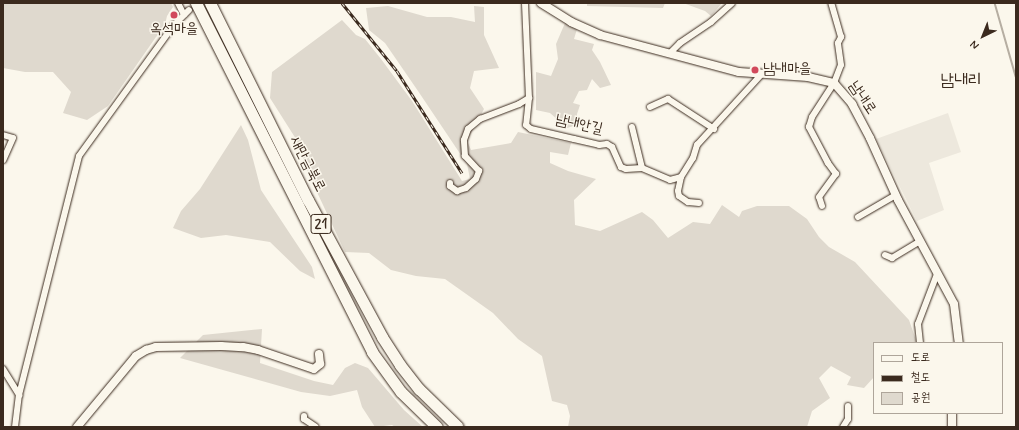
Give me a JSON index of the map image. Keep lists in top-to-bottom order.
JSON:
{
  "streets": {
    "highway": ["새만금북로", "21"],
    "street": ["남내로", "남내안길"]
  },
  "districts": ["남내리"],
  "places": ["옥석마을", "남내마을"],
  "legend": ["도로", "철도", "공원"],
  "north": "bottom left"
}
